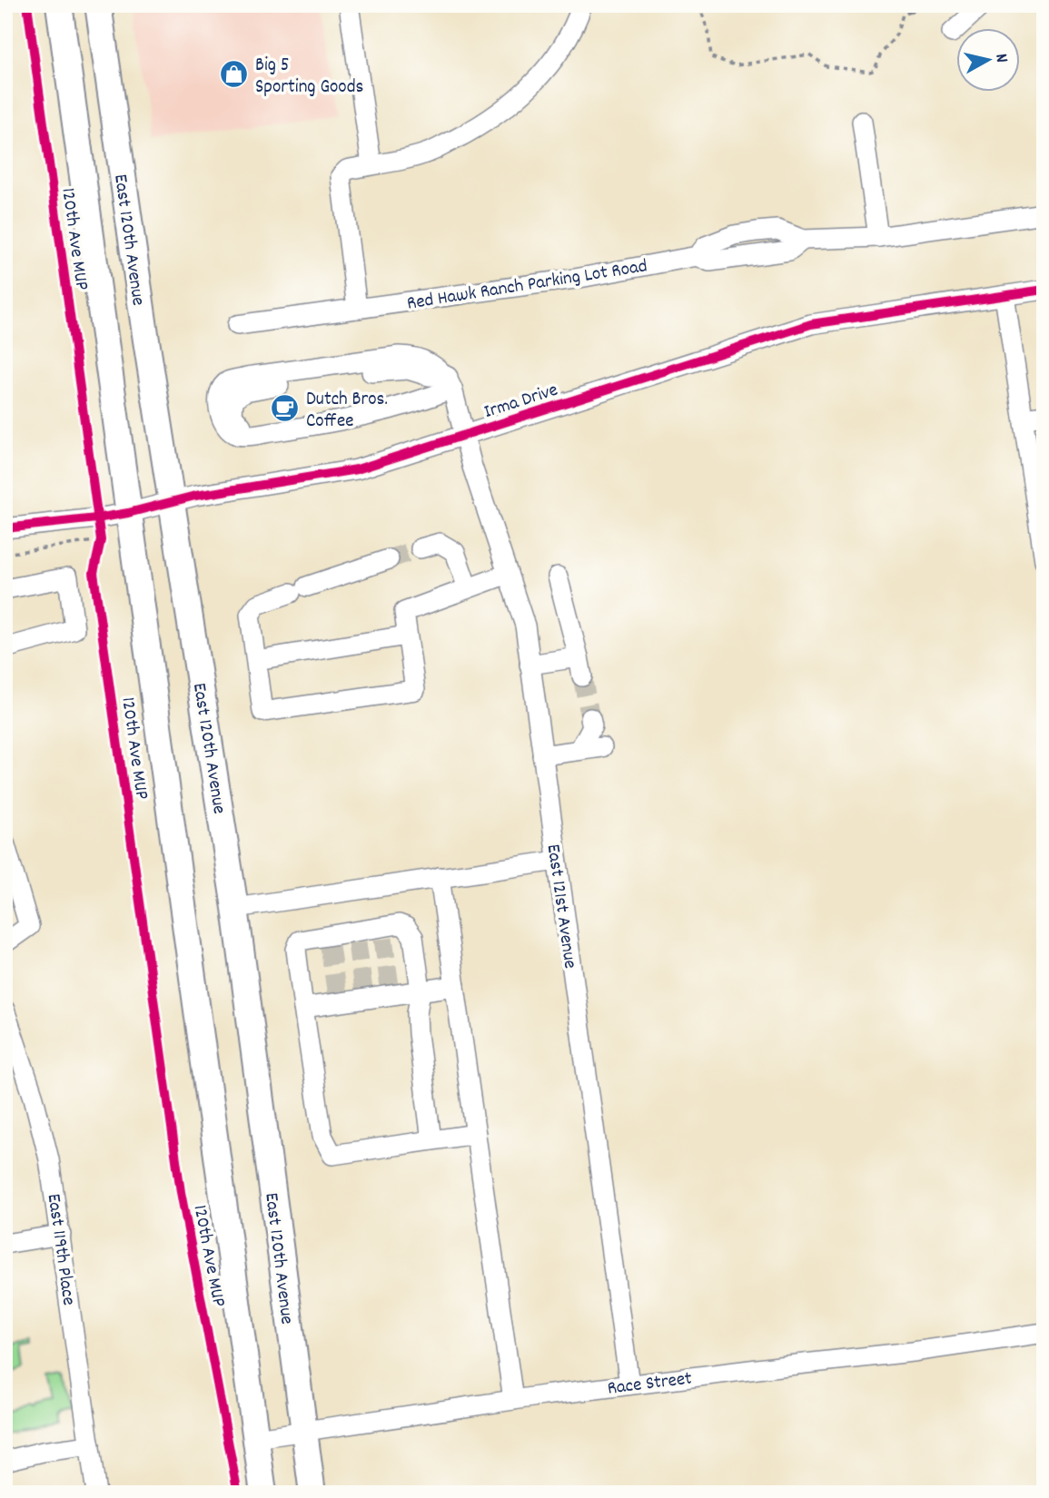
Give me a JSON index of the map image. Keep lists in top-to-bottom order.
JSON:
{
  "streets": {
    "main road": ["East 120th Avenue"],
    "street": [
      "Red Hawk Ranch Parking Lot Road",
      "Irma Drive",
      "East 121st Avenue",
      "East 119th Place",
      "Race Street"
    ],
    "cycle path": ["120th Ave MUP"]
  },
  "crossings": [
    ["East 120th Avenue", "Irma Drive"],
    ["East 120th Avenue", "Race Street"],
    ["Irma Drive", "East 121st Avenue"],
    ["East 121st Avenue", "Race Street"]
  ],
  "places": {
    "shop": ["Big 5 Sporting Goods"],
    "cafe": ["Dutch Bros. Coffee"]
  },
  "north": "right"
}
